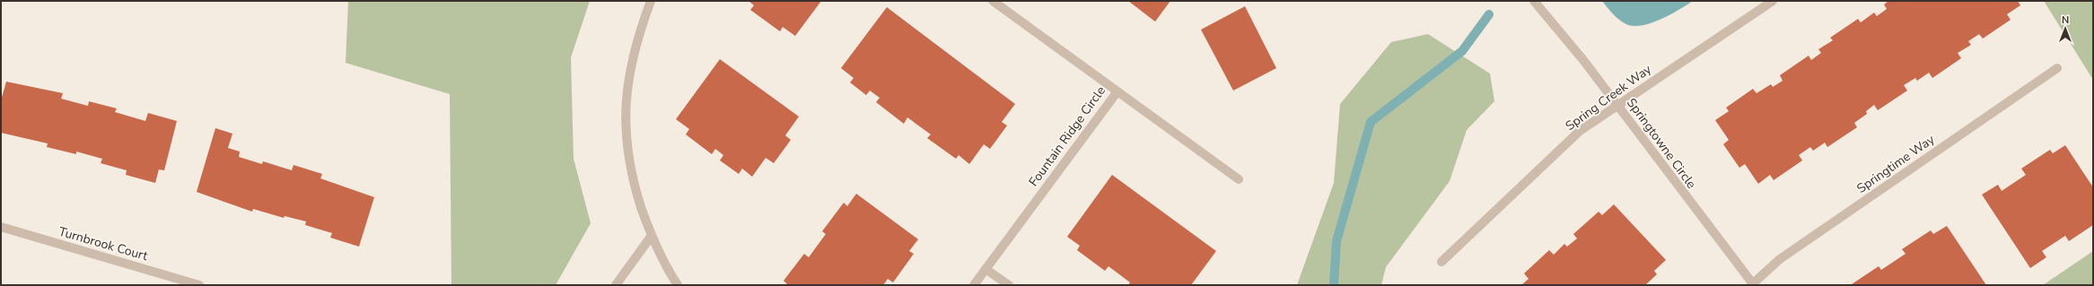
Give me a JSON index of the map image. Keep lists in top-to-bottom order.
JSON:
{
  "streets": {
    "street": [
      "Spring Creek Way",
      "Fountain Ridge Circle",
      "Springtowne Circle",
      "Springtime Way",
      "Turnbrook Court"
    ]
  },
  "crossings": [
    ["Spring Creek Way", "Springtowne Circle"],
    ["Springtowne Circle", "Springtime Way"]
  ],
  "north": "top"
}
